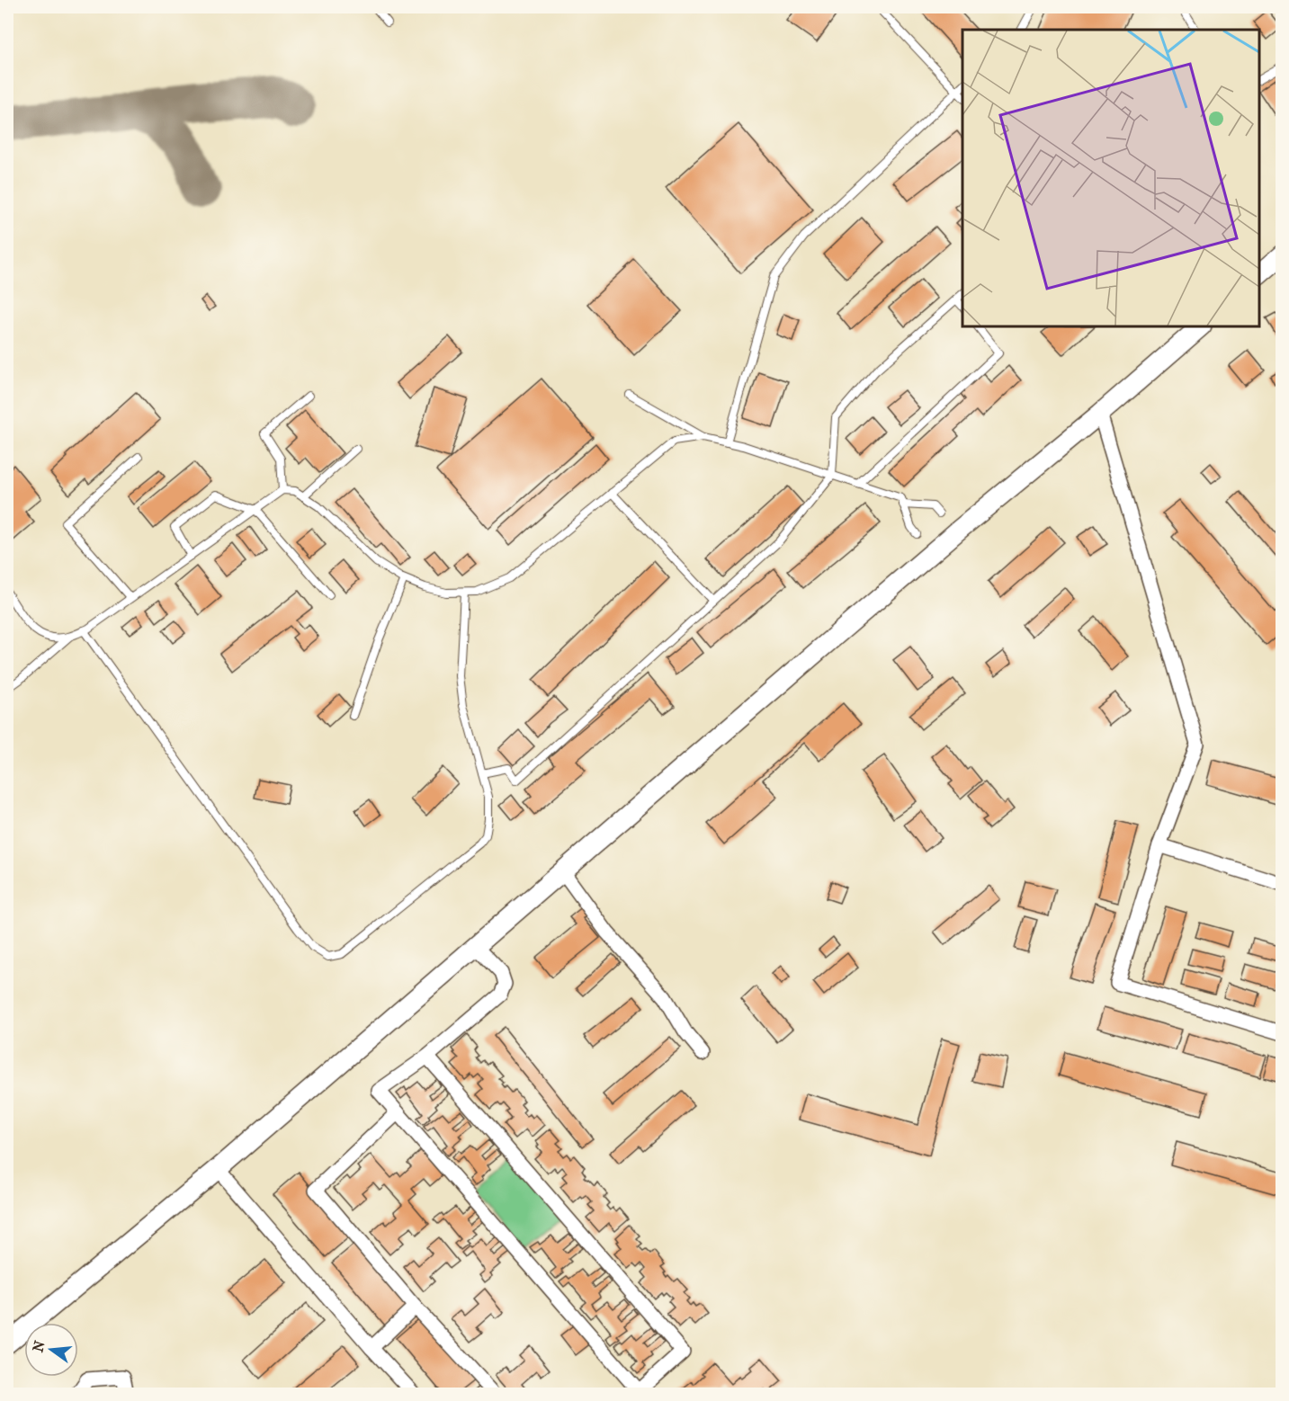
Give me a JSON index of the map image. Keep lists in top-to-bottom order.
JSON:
{
  "north": "left"
}
